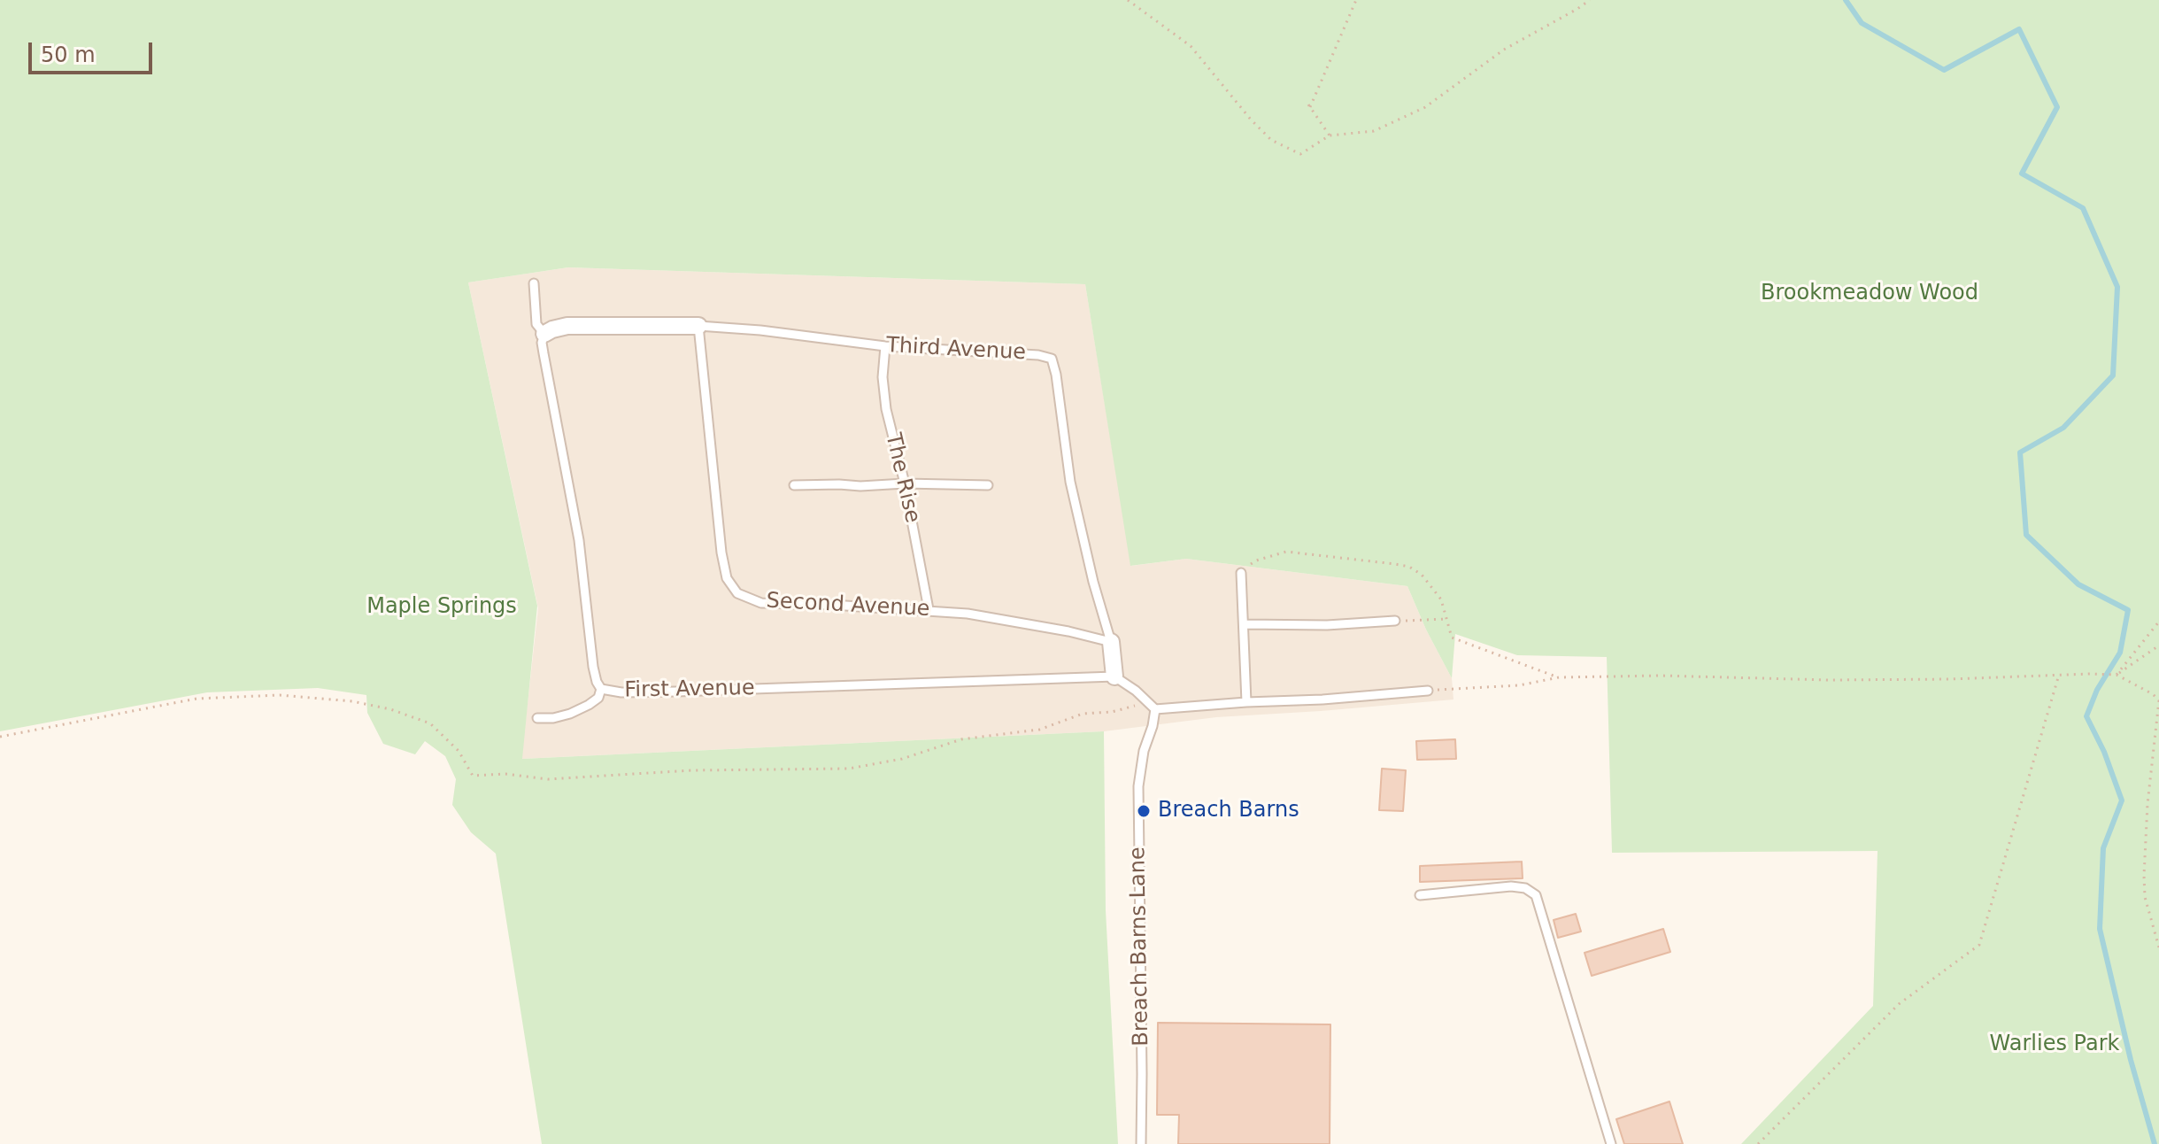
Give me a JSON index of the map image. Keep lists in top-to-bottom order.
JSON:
{
  "streets": {
    "lane": [
      "Third Avenue",
      "The Rise",
      "Second Avenue",
      "First Avenue",
      "Breach Barns Lane"
    ]
  },
  "crossings": [
    ["Third Avenue", "The Rise"],
    ["Third Avenue", "Second Avenue"],
    ["The Rise", "Second Avenue"]
  ],
  "parks": ["Brookmeadow Wood", "Maple Springs", "Warlies Park"],
  "places": ["Breach Barns"],
  "scale_bar": "50 m"
}
